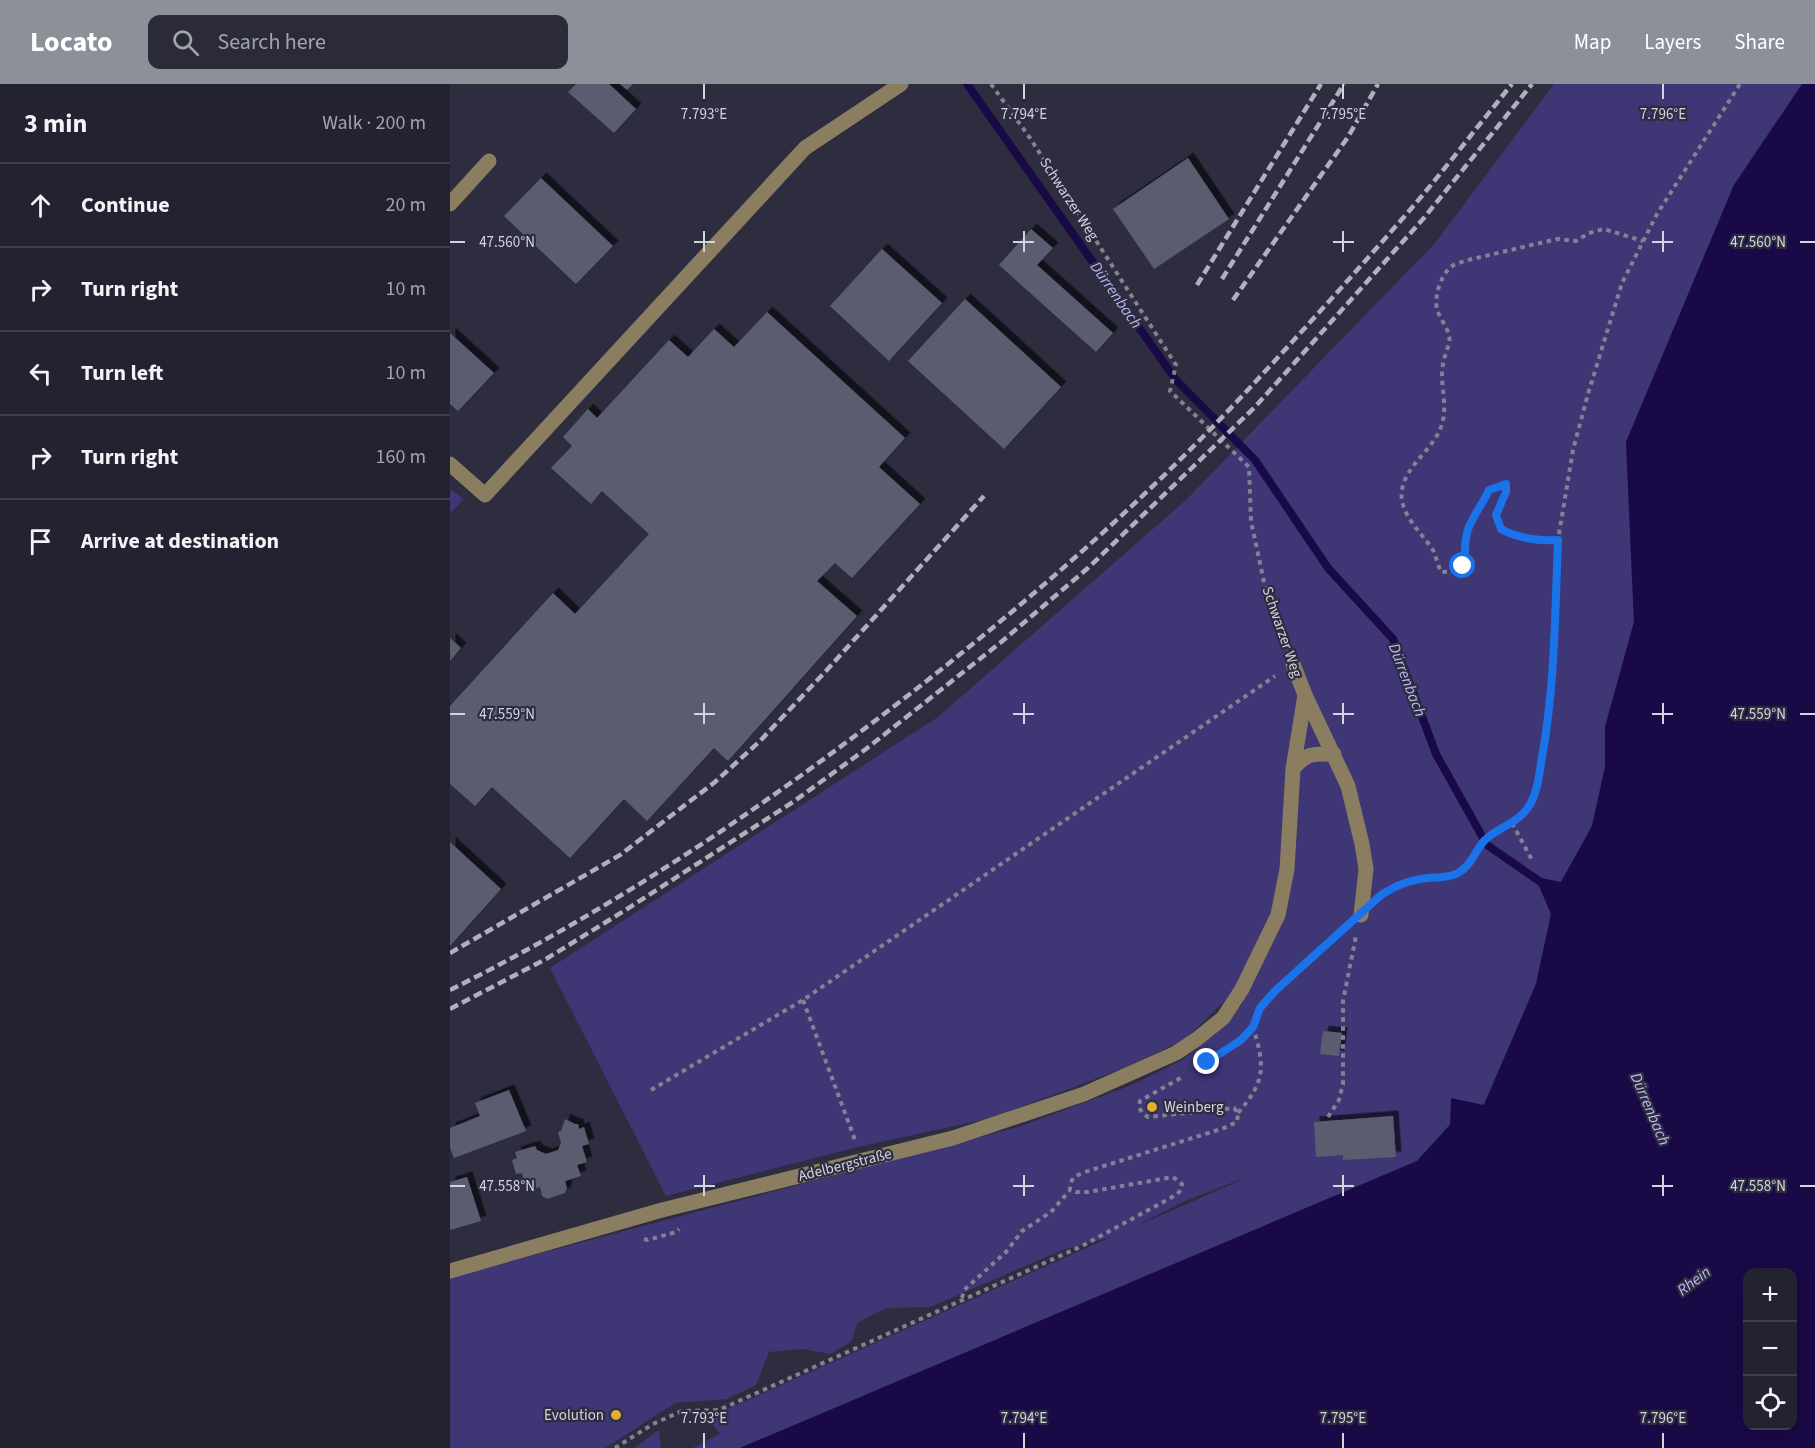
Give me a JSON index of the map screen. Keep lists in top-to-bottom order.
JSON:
{
  "streets": {
    "street": ["Schwarzer Weg", "Adelbergstraße"]
  },
  "crossings": [
    ["Schwarzer Weg", "Adelbergstraße"]
  ],
  "water": ["Dürrenbach", "Rhein"],
  "places": ["Weinberg", "Evolution"],
  "page": {
    "header": "Locato",
    "search": "Search here",
    "nav": ["Map", "Layers", "Share"],
    "heading": ["3 min", "Walk · 200 m"],
    "list": [
      ["Continue", "20 m"],
      ["Turn right", "10 m"],
      ["Turn left", "10 m"],
      ["Turn right", "160 m"],
      "Arrive at destination"
    ],
    "map_buttons": ["+", "−"]
  },
  "coordinates": [
    "7.793°E",
    "7.794°E",
    "7.795°E",
    "7.796°E",
    "47.560°N",
    "47.559°N",
    "47.558°N"
  ]
}
